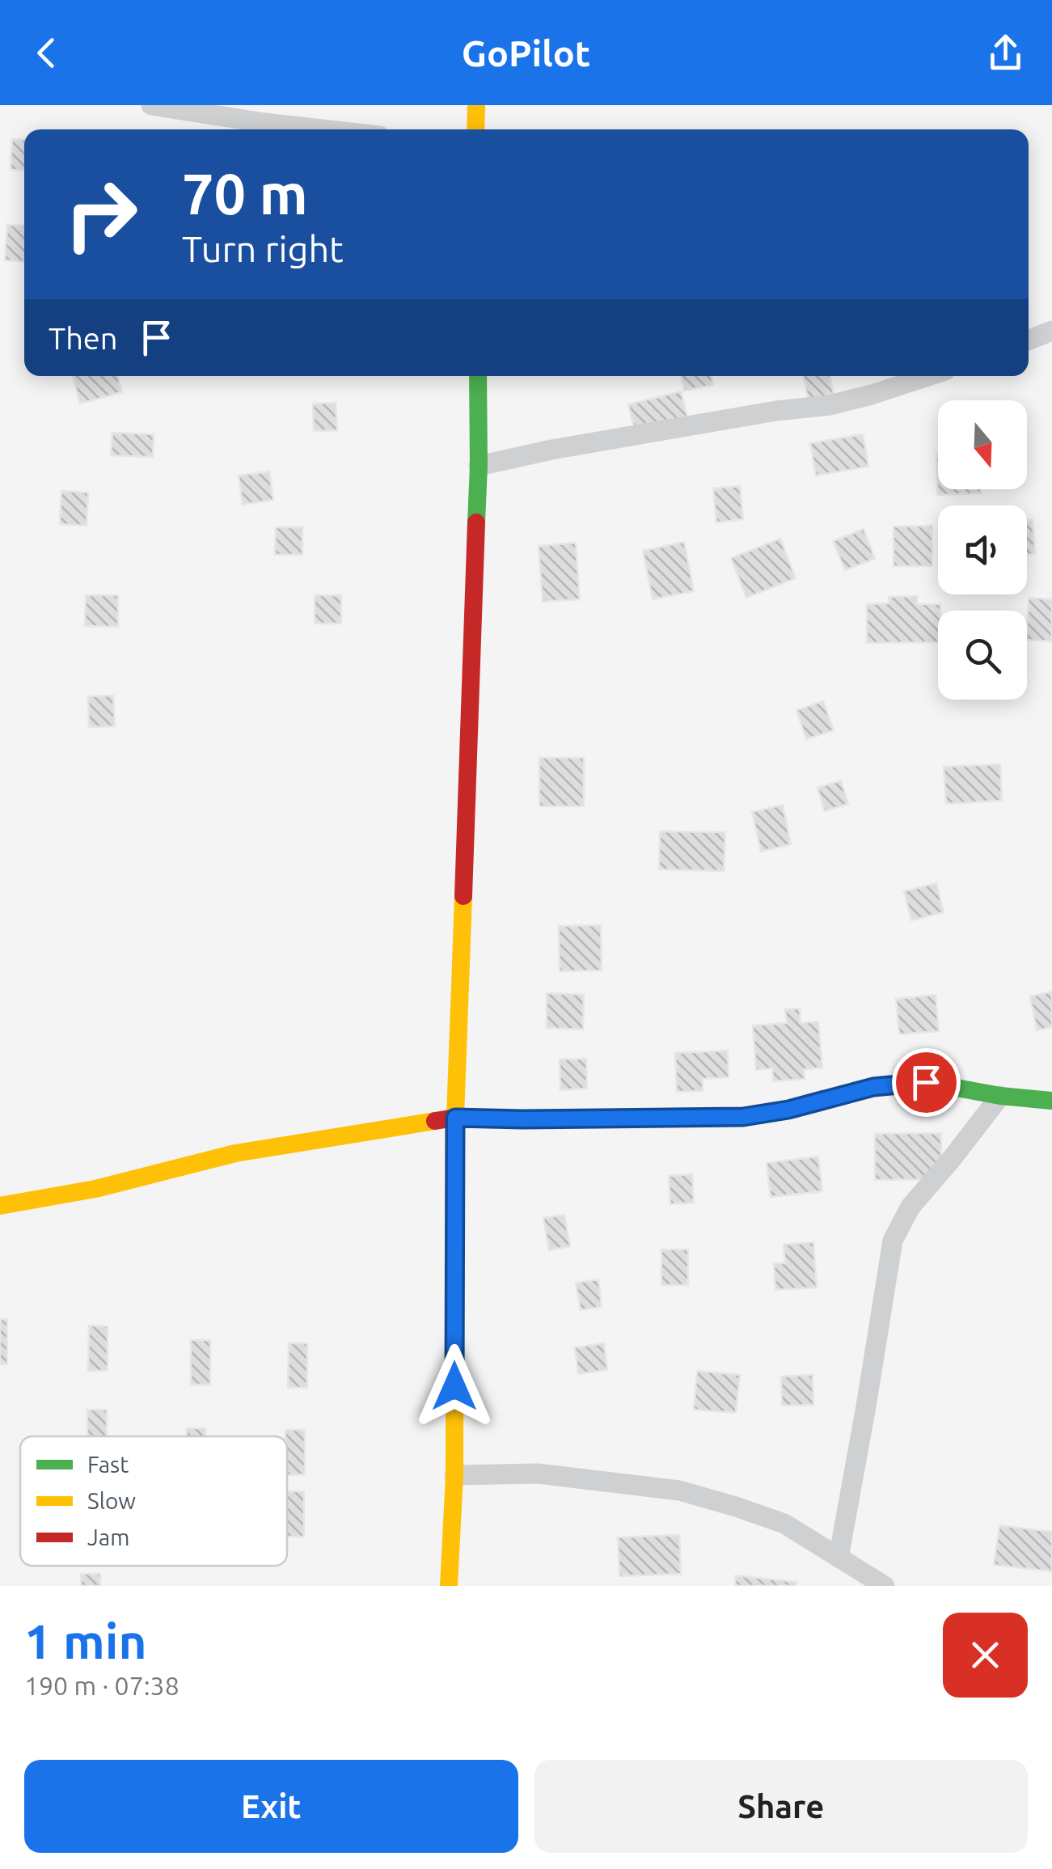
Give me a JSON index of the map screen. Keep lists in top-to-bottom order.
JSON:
{
  "legend": ["Fast", "Slow", "Jam"],
  "north": "bottom",
  "page": {
    "header": "GoPilot",
    "turn": ["70 m", "Turn right"],
    "then": "Then",
    "heading": ["1 min", "190 m · 07:38"],
    "buttons": ["Exit", "Share"]
  }
}
